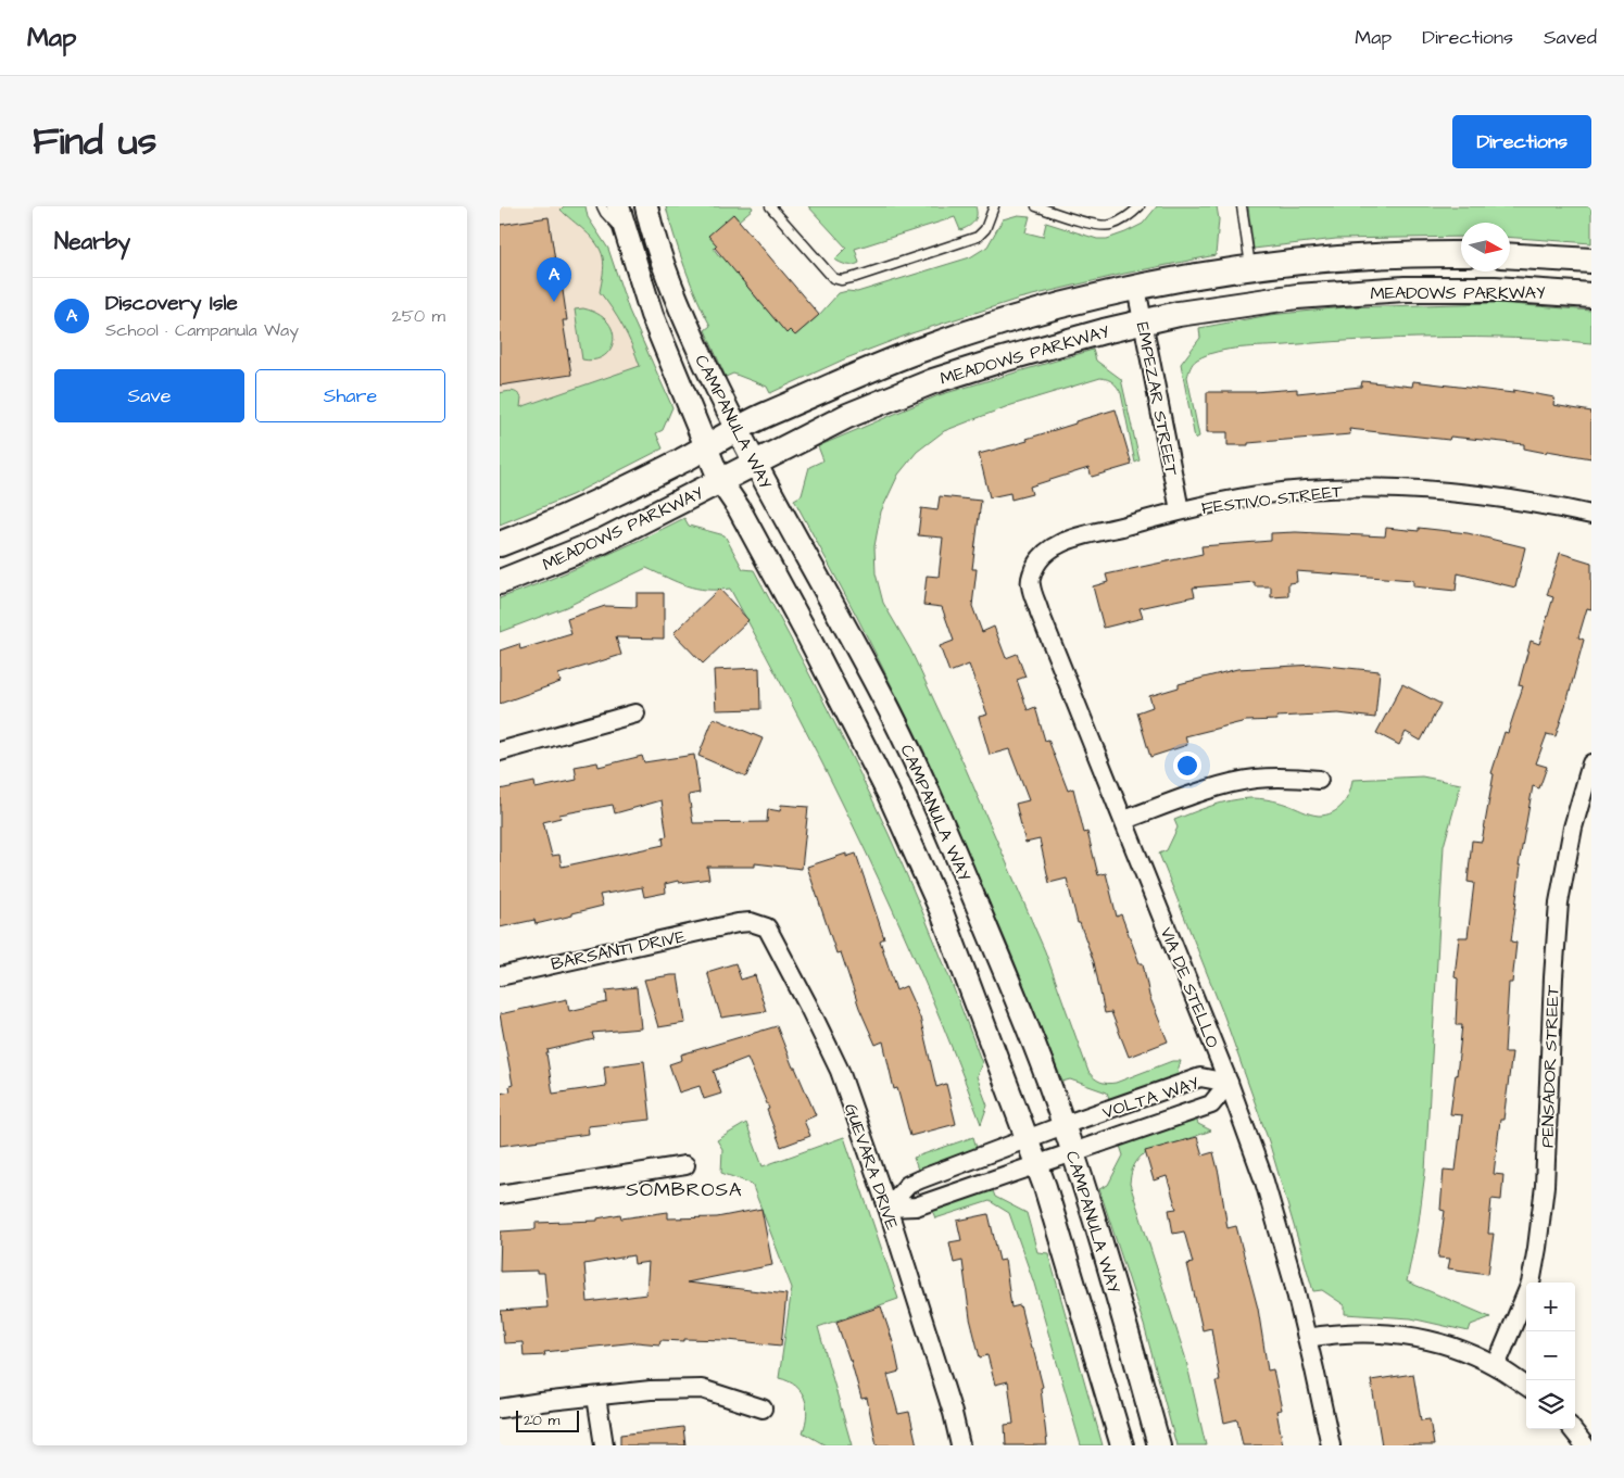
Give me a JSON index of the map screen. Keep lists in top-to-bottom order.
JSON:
{
  "streets": {
    "main road": ["MEADOWS PARKWAY"],
    "street": [
      "EMPEZAR STREET",
      "CAMPANULA WAY",
      "FESTIVO STREET",
      "BARSANTI DRIVE",
      "VIA DE STELLO",
      "PENSADOR STREET",
      "VOLTA WAY",
      "GUEVARA DRIVE"
    ]
  },
  "crossings": [
    ["MEADOWS PARKWAY", "EMPEZAR STREET"],
    ["MEADOWS PARKWAY", "CAMPANULA WAY"],
    ["EMPEZAR STREET", "FESTIVO STREET"],
    ["CAMPANULA WAY", "VOLTA WAY"],
    ["FESTIVO STREET", "VIA DE STELLO"],
    ["BARSANTI DRIVE", "GUEVARA DRIVE"],
    ["VIA DE STELLO", "VOLTA WAY"],
    ["VOLTA WAY", "GUEVARA DRIVE"]
  ],
  "districts": ["SOMBROSA"],
  "scale_bar": "20 m",
  "north": "right",
  "page": {
    "header": "Map",
    "nav": ["Map", "Directions", "Saved"],
    "title": "Find us",
    "buttons": [
      "Directions",
      ["Save", "Share"]
    ],
    "heading": "Nearby",
    "pins": "A",
    "list": [
      {
        "mark": "A",
        "name": "Discovery Isle",
        "note": "School · Campanula Way",
        "value": "250 m"
      }
    ],
    "map_buttons": ["+", "−"],
    "scale": "20 m"
  }
}
